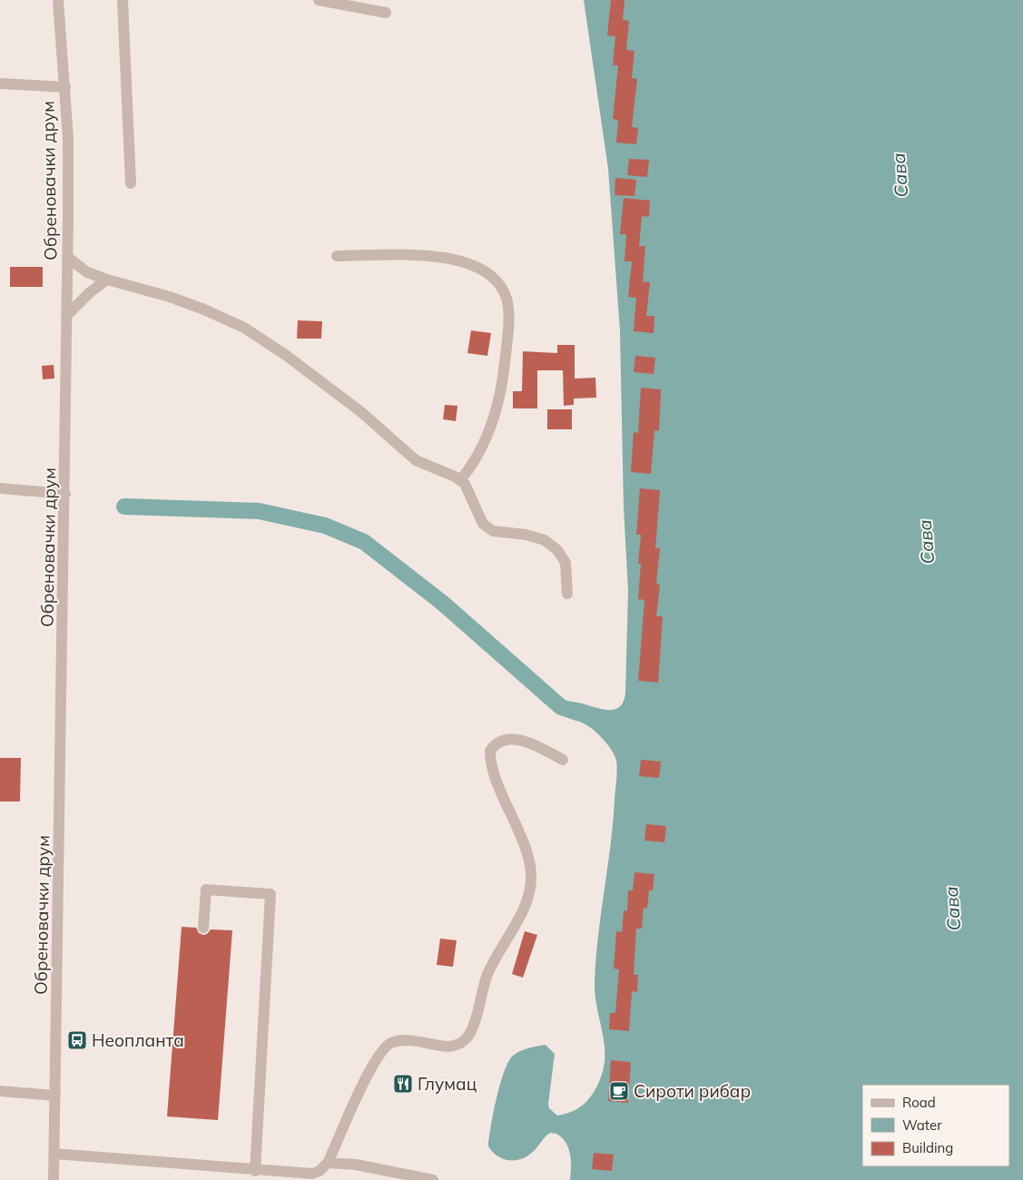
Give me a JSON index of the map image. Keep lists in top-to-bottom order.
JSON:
{
  "streets": {
    "street": ["Обреновачки друм"]
  },
  "water": ["Сава"],
  "places": {
    "bus stop": ["Неопланта"],
    "restaurant": ["Глумац"],
    "cafe": ["Сироти рибар"]
  },
  "legend": ["Road", "Water", "Building"]
}
